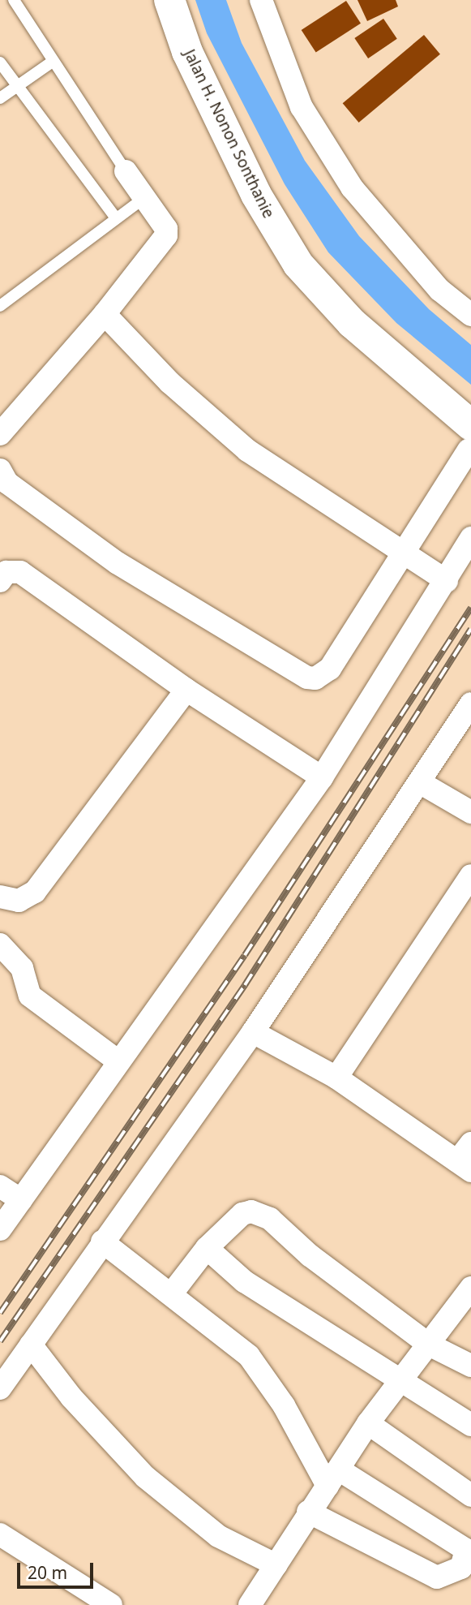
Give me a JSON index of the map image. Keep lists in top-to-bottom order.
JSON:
{
  "streets": {
    "street": ["Jalan H. Nonon Sonthanie"]
  },
  "scale_bar": "20 m"
}
